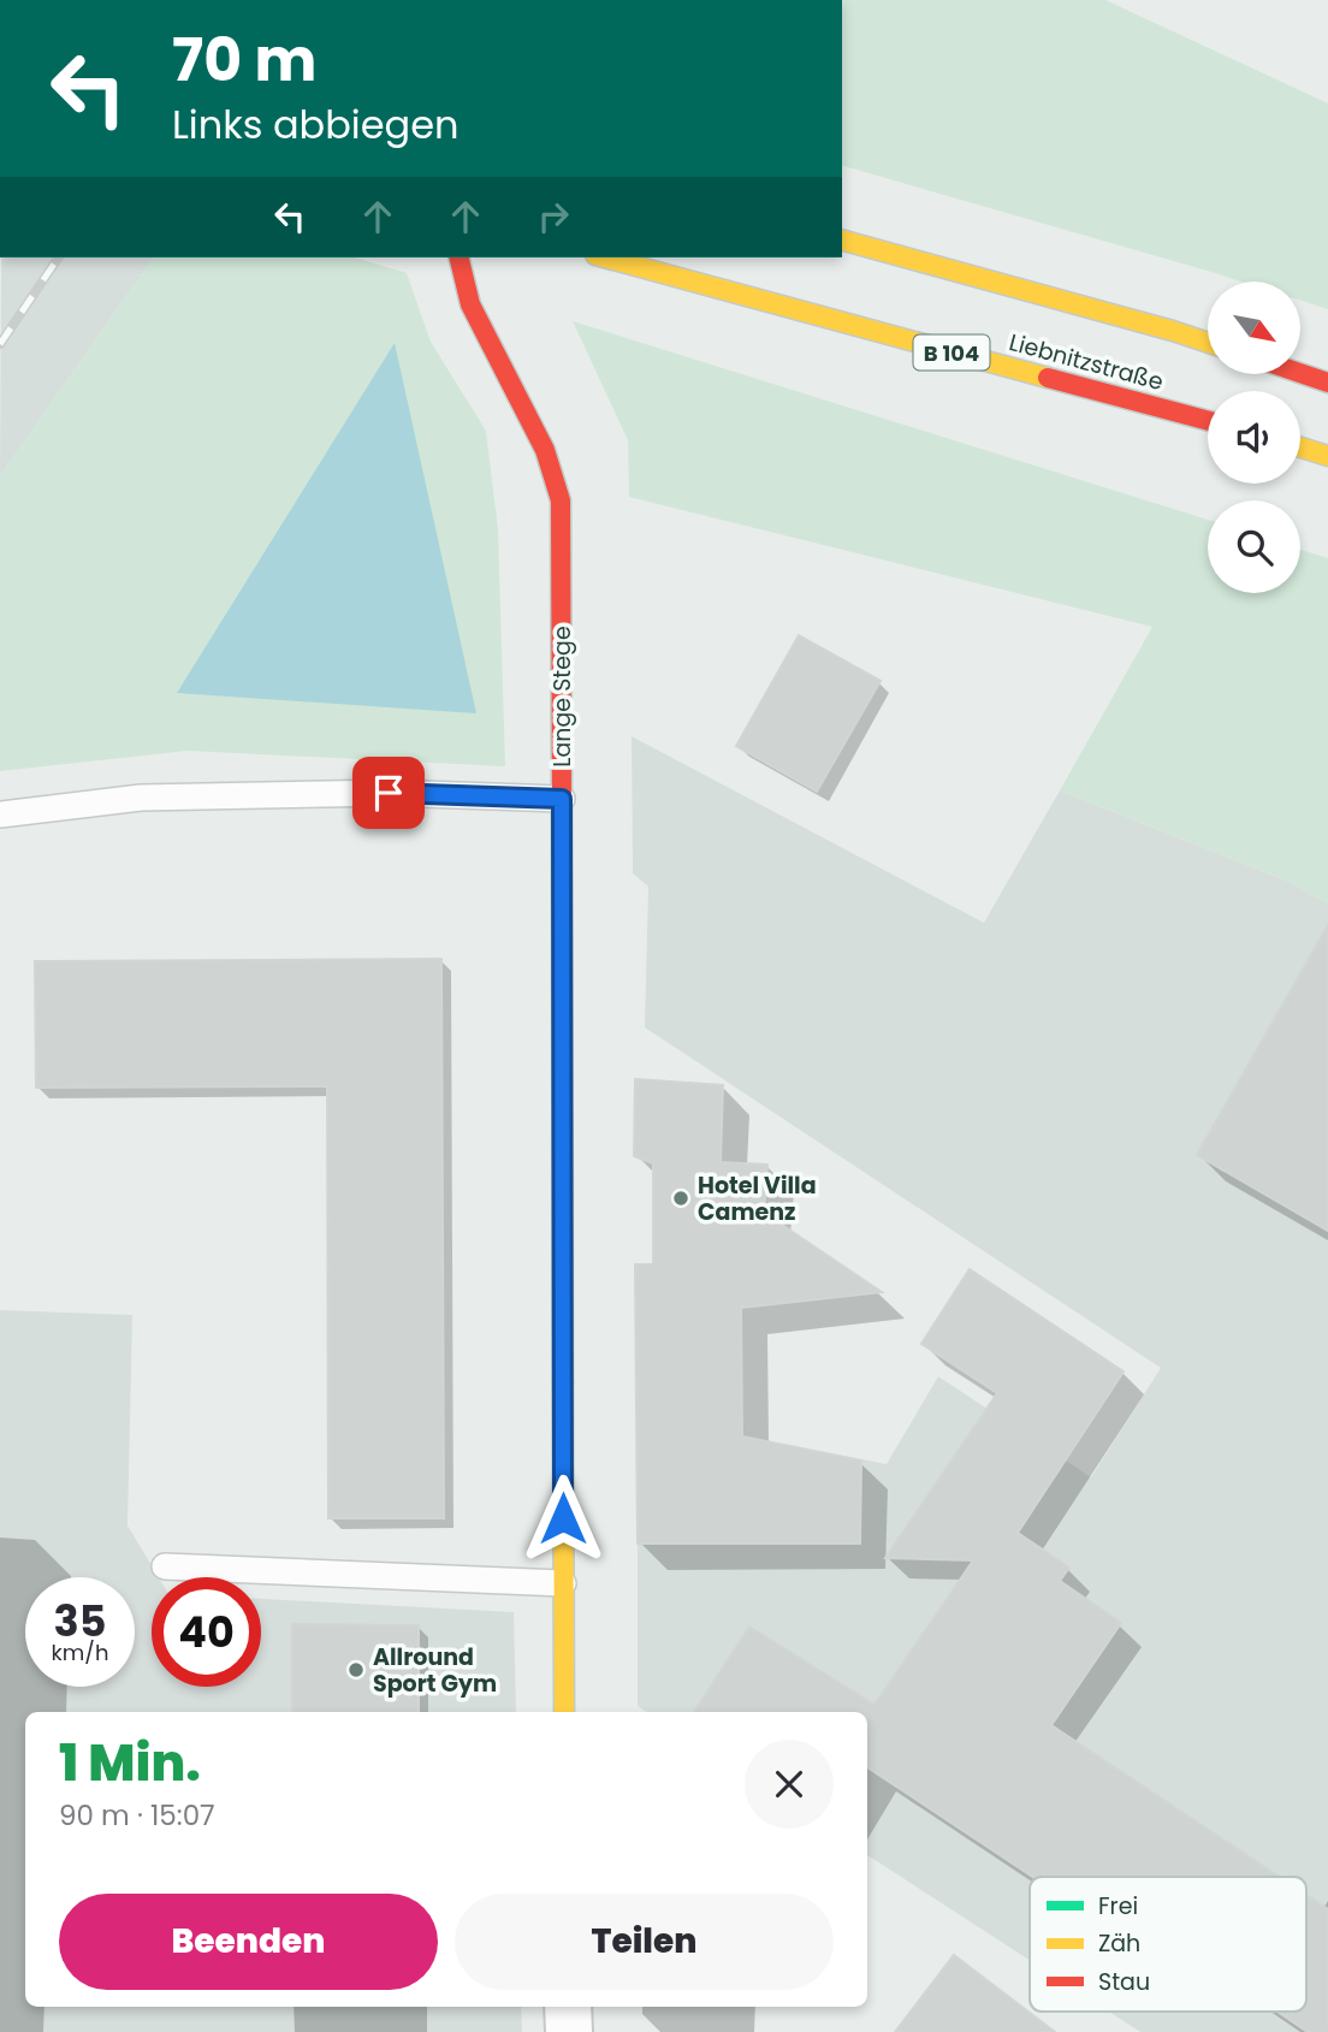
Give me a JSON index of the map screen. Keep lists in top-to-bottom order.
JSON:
{
  "streets": {
    "street": ["B 104", "Liebnitzstraße", "Lange Stege"]
  },
  "places": ["Hotel Villa Camenz", "Allround Sport Gym"],
  "legend": ["Frei", "Zäh", "Stau"],
  "north": "bottom right",
  "page": {
    "turn": ["70 m", "Links abbiegen"],
    "speed": "35 km/h",
    "limit": "40",
    "heading": ["1 Min.", "90 m · 15:07"],
    "buttons": ["Beenden", "Teilen"]
  }
}
